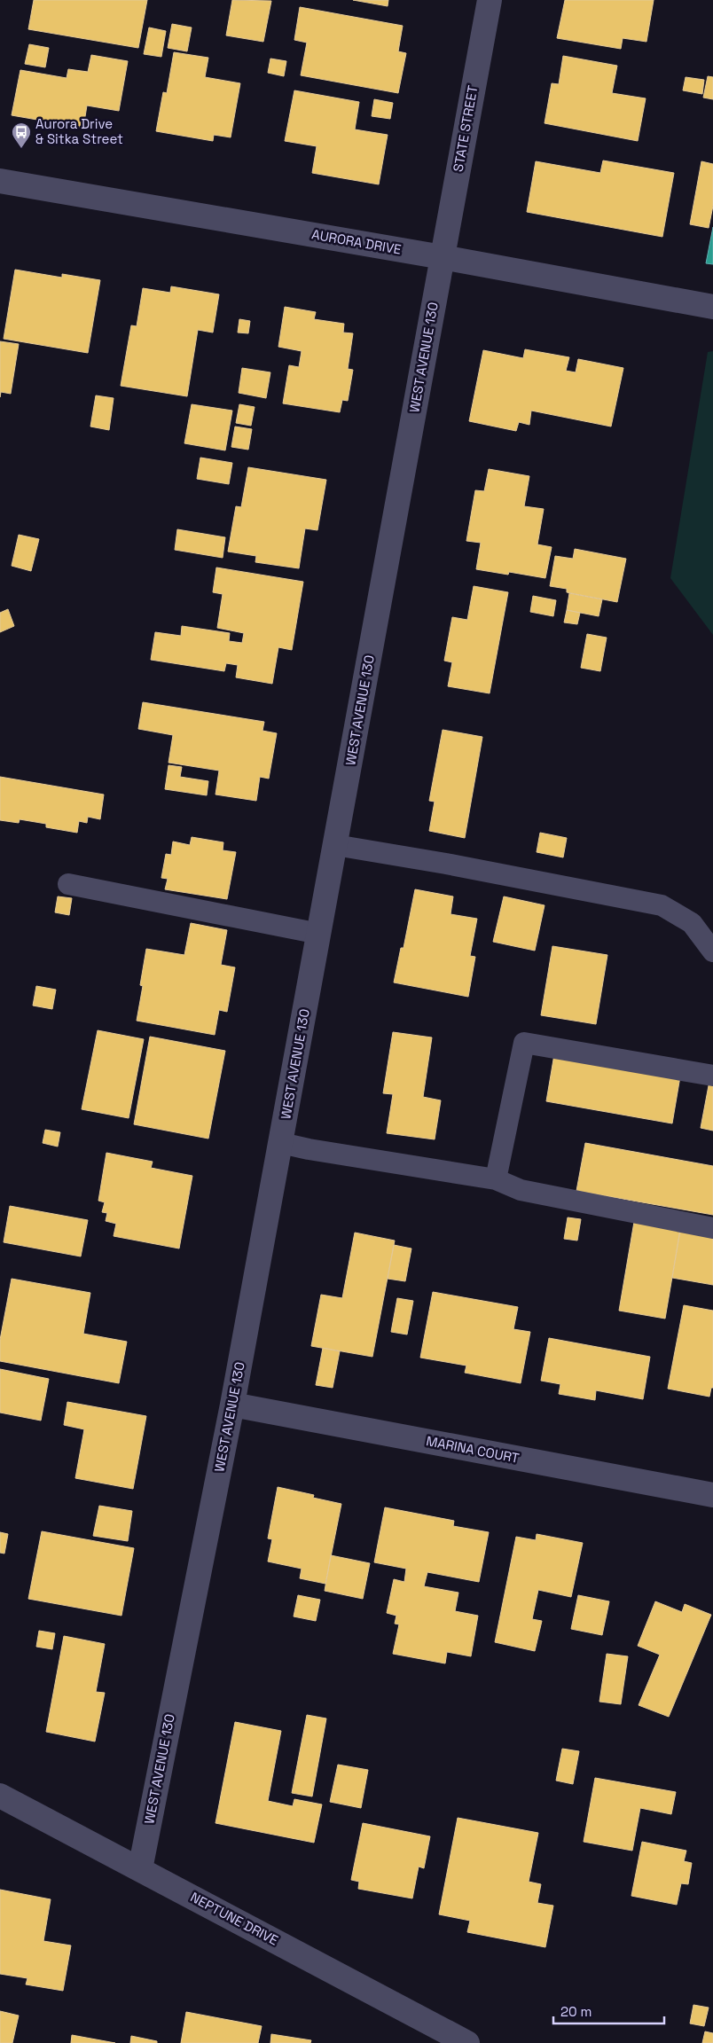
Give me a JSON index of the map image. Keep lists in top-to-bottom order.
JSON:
{
  "streets": {
    "street": [
      "STATE STREET",
      "AURORA DRIVE",
      "WEST AVENUE 130",
      "MARINA COURT",
      "NEPTUNE DRIVE"
    ]
  },
  "crossings": [
    ["STATE STREET", "AURORA DRIVE"],
    ["STATE STREET", "WEST AVENUE 130"],
    ["AURORA DRIVE", "WEST AVENUE 130"],
    ["WEST AVENUE 130", "MARINA COURT"],
    ["WEST AVENUE 130", "NEPTUNE DRIVE"]
  ],
  "places": {
    "bus stop": ["Aurora Drive & Sitka Street"]
  },
  "scale_bar": "20 m"
}
